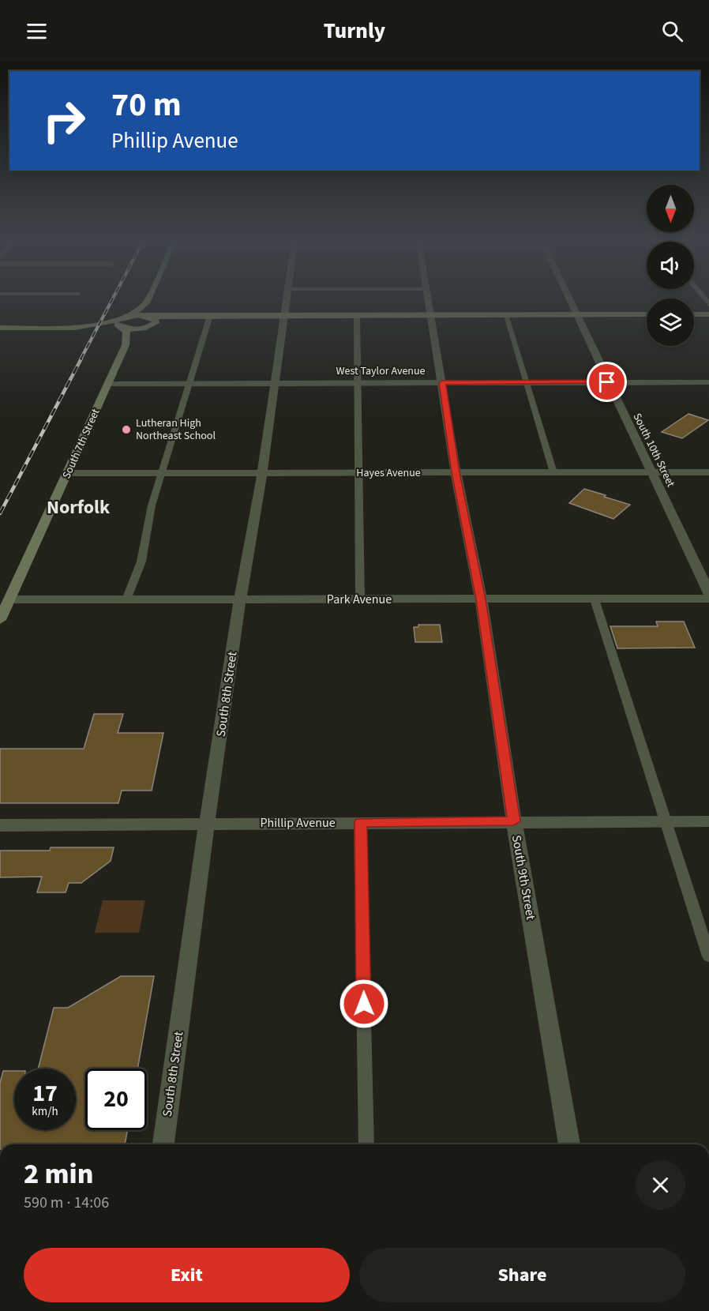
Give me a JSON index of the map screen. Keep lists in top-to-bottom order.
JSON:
{
  "streets": {
    "street": [
      "West Taylor Avenue",
      "South 7th Street",
      "South 10th Street",
      "Hayes Avenue",
      "Park Avenue",
      "South 8th Street",
      "Phillip Avenue",
      "South 9th Street"
    ]
  },
  "crossings": [
    ["West Taylor Avenue", "South 7th Street"],
    ["West Taylor Avenue", "South 10th Street"],
    ["West Taylor Avenue", "South 8th Street"],
    ["West Taylor Avenue", "South 9th Street"],
    ["South 7th Street", "Hayes Avenue"],
    ["South 7th Street", "Park Avenue"],
    ["South 10th Street", "Hayes Avenue"],
    ["Hayes Avenue", "South 8th Street"],
    ["Hayes Avenue", "South 9th Street"],
    ["Park Avenue", "South 8th Street"],
    ["Park Avenue", "South 9th Street"],
    ["South 8th Street", "Phillip Avenue"],
    ["Phillip Avenue", "South 9th Street"]
  ],
  "districts": ["Norfolk"],
  "places": ["Lutheran High Northeast School"],
  "north": "bottom",
  "page": {
    "header": "Turnly",
    "turn": ["70 m", "Phillip Avenue"],
    "speed": "17 km/h",
    "limit": "20",
    "heading": ["2 min", "590 m · 14:06"],
    "buttons": ["Exit", "Share"]
  }
}
